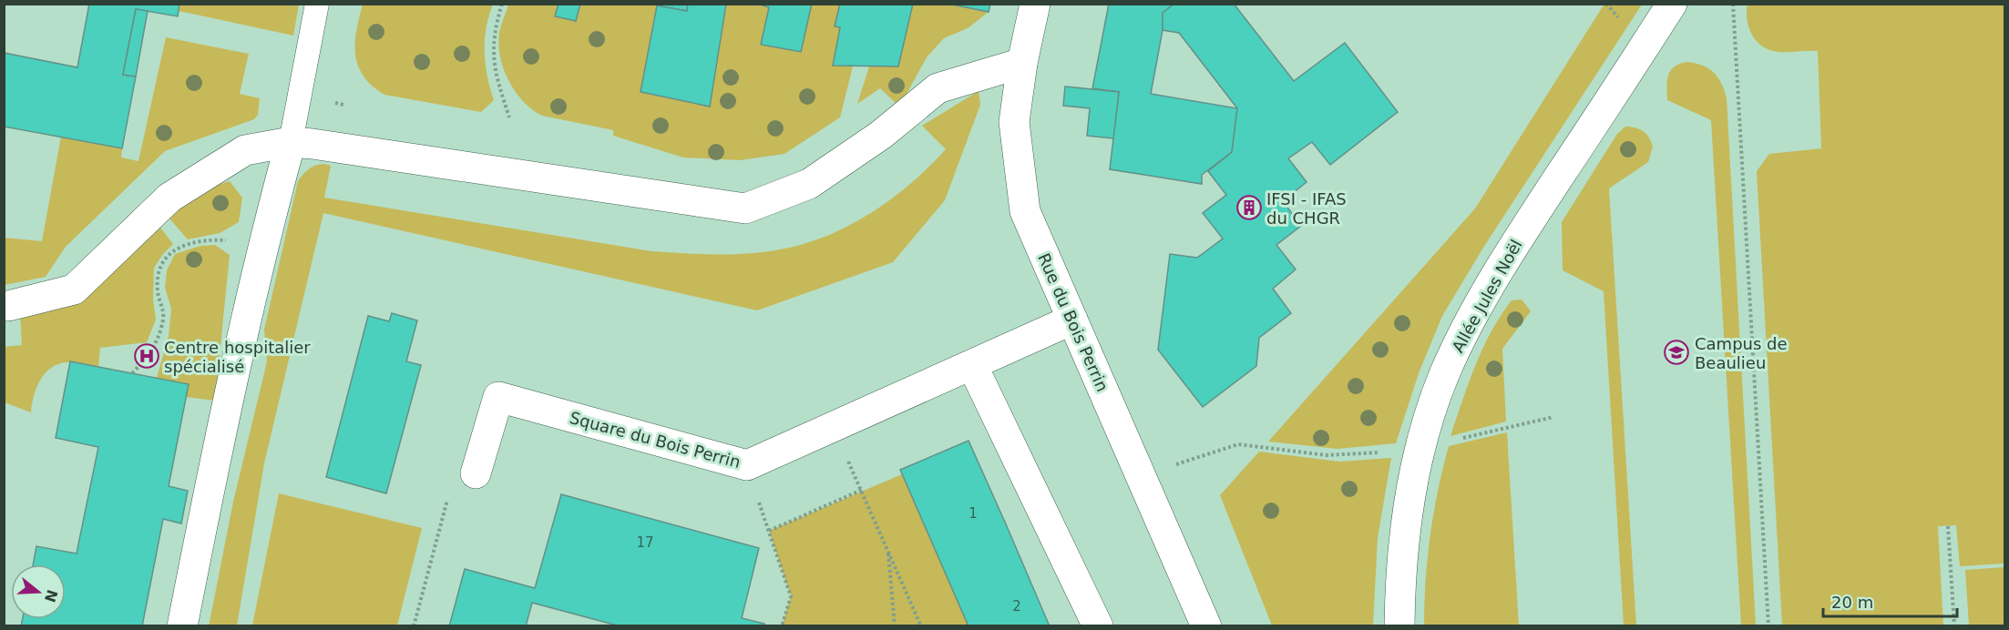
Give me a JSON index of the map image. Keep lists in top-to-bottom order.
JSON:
{
  "streets": {
    "street": ["Allée Jules Noël", "Rue du Bois Perrin", "Square du Bois Perrin"]
  },
  "crossings": [
    ["Rue du Bois Perrin", "Square du Bois Perrin"]
  ],
  "places": {
    "building": ["IFSI - IFAS du CHGR"],
    "school or university": ["Campus de Beaulieu"],
    "hospital": ["Centre hospitalier spécialisé"]
  },
  "house_numbers": ["1", "17", "2"],
  "scale_bar": "20 m",
  "north": "right"
}
